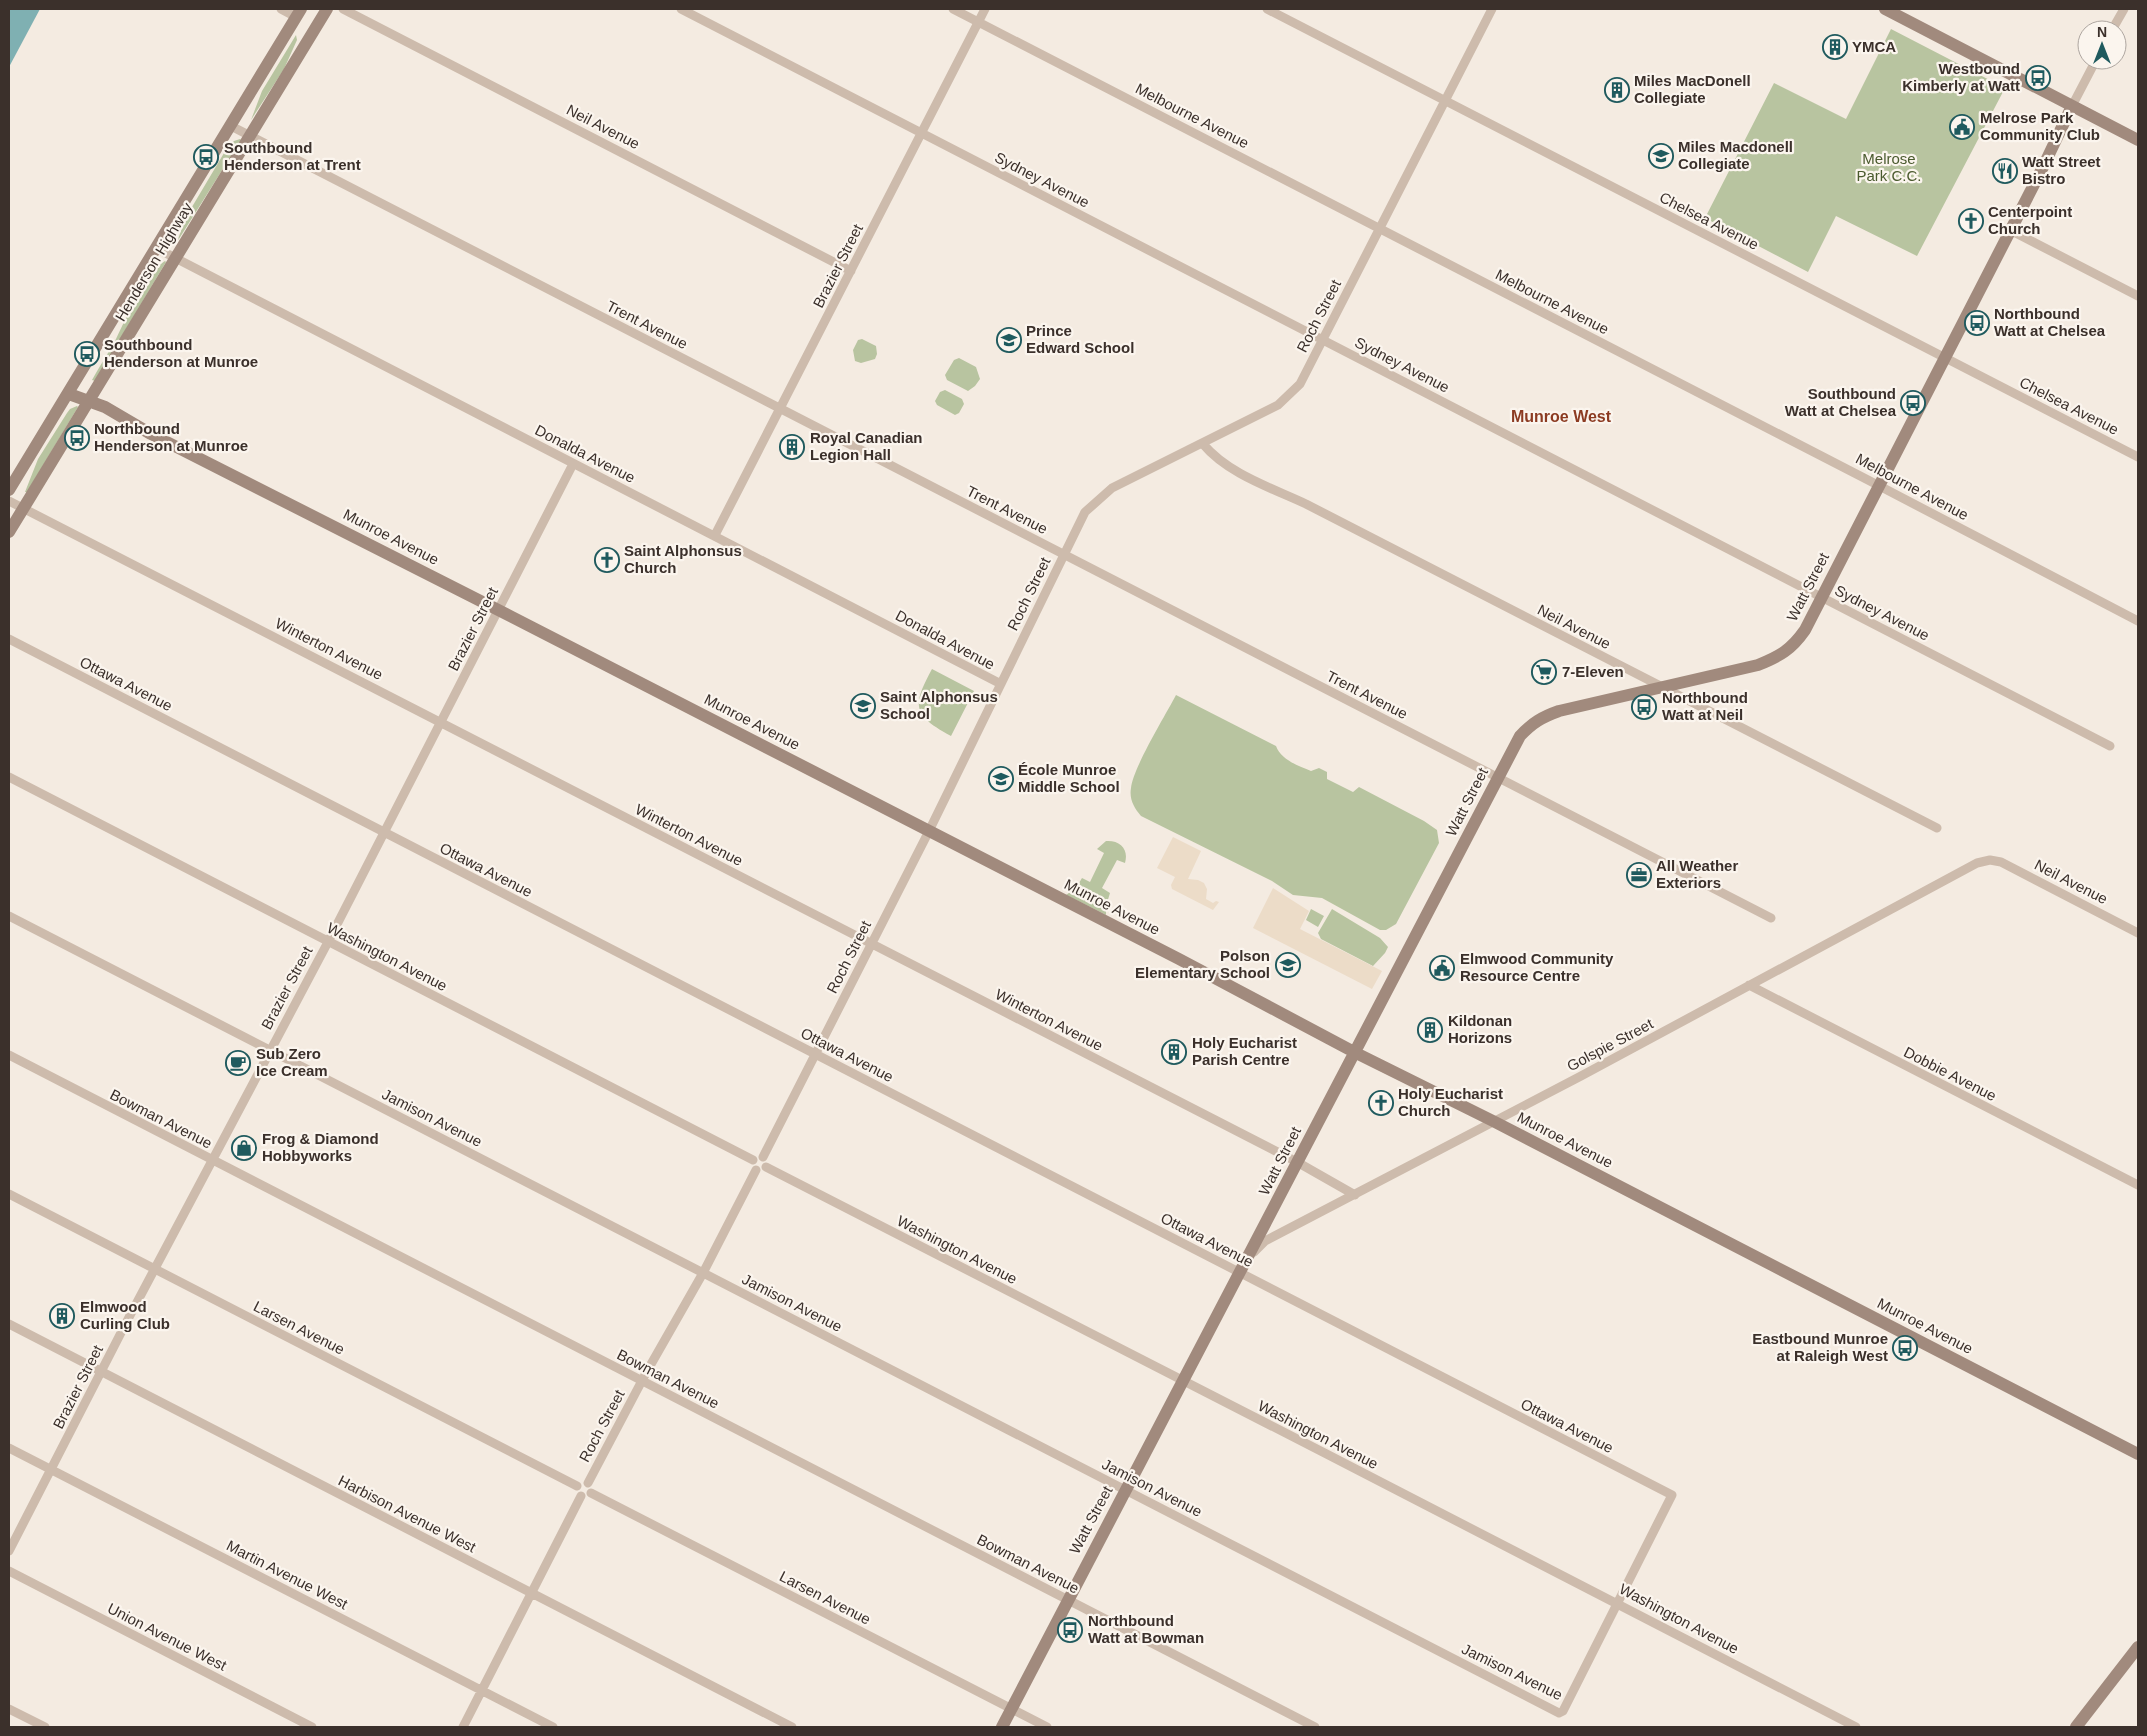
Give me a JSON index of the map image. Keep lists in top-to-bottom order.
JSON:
{
  "streets": {
    "street": [
      "Melbourne Avenue",
      "Neil Avenue",
      "Sydney Avenue",
      "Chelsea Avenue",
      "Henderson Highway",
      "Brazier Street",
      "Roch Street",
      "Trent Avenue",
      "Donalda Avenue",
      "Munroe Avenue",
      "Watt Street",
      "Winterton Avenue",
      "Ottawa Avenue",
      "Washington Avenue",
      "Golspie Street",
      "Dobbie Avenue",
      "Jamison Avenue",
      "Bowman Avenue",
      "Larsen Avenue",
      "Harbison Avenue West",
      "Martin Avenue West",
      "Union Avenue West"
    ]
  },
  "crossings": [
    ["Melbourne Avenue", "Brazier Street"],
    ["Melbourne Avenue", "Roch Street"],
    ["Melbourne Avenue", "Watt Street"],
    ["Neil Avenue", "Brazier Street"],
    ["Neil Avenue", "Roch Street"],
    ["Neil Avenue", "Watt Street"],
    ["Neil Avenue", "Golspie Street"],
    ["Sydney Avenue", "Brazier Street"],
    ["Sydney Avenue", "Roch Street"],
    ["Sydney Avenue", "Watt Street"],
    ["Chelsea Avenue", "Roch Street"],
    ["Chelsea Avenue", "Watt Street"],
    ["Henderson Highway", "Trent Avenue"],
    ["Henderson Highway", "Donalda Avenue"],
    ["Henderson Highway", "Munroe Avenue"],
    ["Henderson Highway", "Winterton Avenue"],
    ["Brazier Street", "Trent Avenue"],
    ["Brazier Street", "Donalda Avenue"],
    ["Brazier Street", "Munroe Avenue"],
    ["Brazier Street", "Winterton Avenue"],
    ["Brazier Street", "Ottawa Avenue"],
    ["Brazier Street", "Washington Avenue"],
    ["Brazier Street", "Jamison Avenue"],
    ["Brazier Street", "Bowman Avenue"],
    ["Brazier Street", "Larsen Avenue"],
    ["Brazier Street", "Harbison Avenue West"],
    ["Brazier Street", "Martin Avenue West"],
    ["Roch Street", "Trent Avenue"],
    ["Roch Street", "Donalda Avenue"],
    ["Roch Street", "Munroe Avenue"],
    ["Roch Street", "Winterton Avenue"],
    ["Roch Street", "Ottawa Avenue"],
    ["Roch Street", "Washington Avenue"],
    ["Roch Street", "Jamison Avenue"],
    ["Roch Street", "Bowman Avenue"],
    ["Roch Street", "Larsen Avenue"],
    ["Trent Avenue", "Watt Street"],
    ["Munroe Avenue", "Watt Street"],
    ["Munroe Avenue", "Golspie Street"],
    ["Watt Street", "Winterton Avenue"],
    ["Watt Street", "Ottawa Avenue"],
    ["Watt Street", "Washington Avenue"],
    ["Watt Street", "Golspie Street"],
    ["Watt Street", "Jamison Avenue"],
    ["Watt Street", "Bowman Avenue"],
    ["Watt Street", "Larsen Avenue"],
    ["Winterton Avenue", "Golspie Street"],
    ["Ottawa Avenue", "Washington Avenue"],
    ["Ottawa Avenue", "Jamison Avenue"],
    ["Washington Avenue", "Jamison Avenue"],
    ["Golspie Street", "Dobbie Avenue"]
  ],
  "districts": ["Munroe West"],
  "parks": ["Melrose Park C.C."],
  "places": {
    "building": [
      "YMCA",
      "Miles MacDonell Collegiate",
      "Royal Canadian Legion Hall",
      "Kildonan Horizons",
      "Holy Eucharist Parish Centre",
      "Elmwood Curling Club"
    ],
    "bus stop": [
      "Westbound Kimberly at Watt",
      "Southbound Henderson at Trent",
      "Northbound Watt at Chelsea",
      "Southbound Henderson at Munroe",
      "Southbound Watt at Chelsea",
      "Northbound Henderson at Munroe",
      "Northbound Watt at Neil",
      "Eastbound Munroe at Raleigh West",
      "Northbound Watt at Bowman"
    ],
    "public building": ["Melrose Park Community Club", "Elmwood Community Resource Centre"],
    "school or university": [
      "Miles Macdonell Collegiate",
      "Prince Edward School",
      "Saint Alphonsus School",
      "École Munroe Middle School",
      "Polson Elementary School"
    ],
    "restaurant": ["Watt Street Bistro"],
    "church": ["Centerpoint Church", "Saint Alphonsus Church", "Holy Eucharist Church"],
    "supermarket": ["7-Eleven"],
    "office": ["All Weather Exteriors"],
    "cafe": ["Sub Zero Ice Cream"],
    "shop": ["Frog & Diamond Hobbyworks"]
  },
  "north": "top"
}
